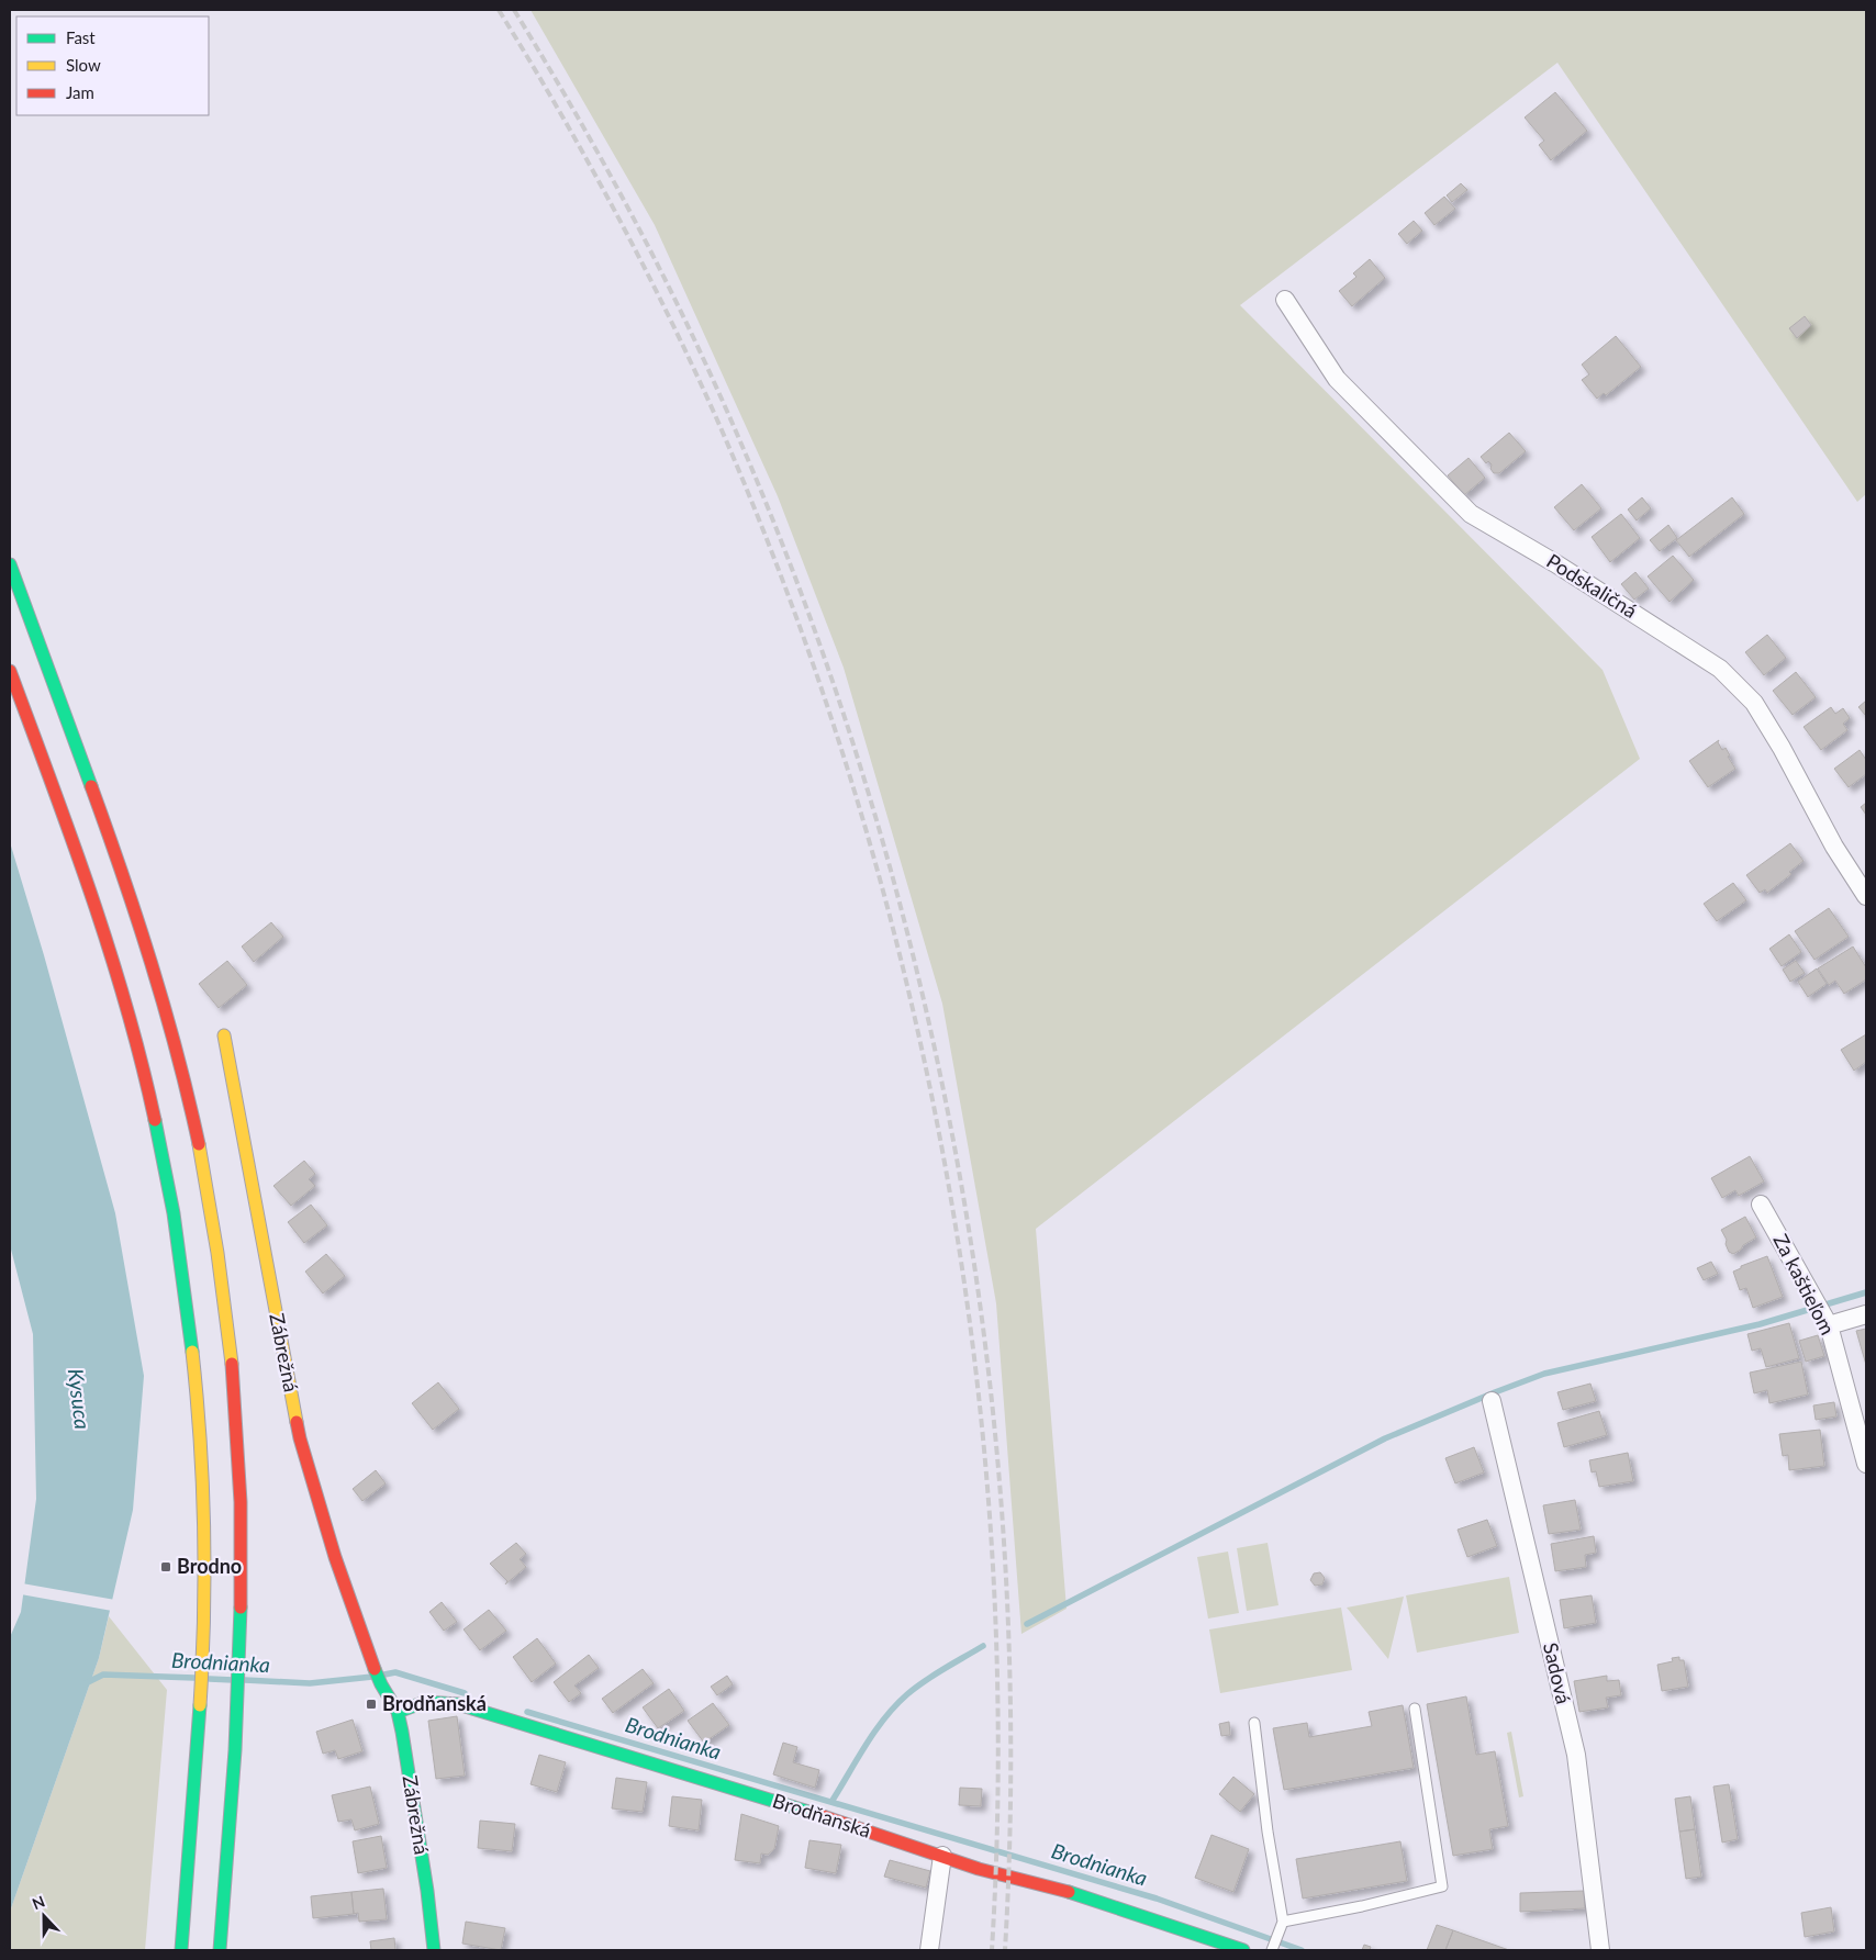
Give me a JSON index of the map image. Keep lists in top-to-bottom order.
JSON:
{
  "streets": {
    "main road": ["Zábrežná", "Brodňanská"],
    "street": ["Podskaličná", "Za kaštieľom", "Sadová"]
  },
  "crossings": [
    ["Zábrežná", "Brodňanská"]
  ],
  "water": ["Kysuca", "Brodnianka"],
  "places": {
    "transit": ["Brodno", "Brodňanská"]
  },
  "legend": ["Fast", "Slow", "Jam"],
  "north": "top"
}
